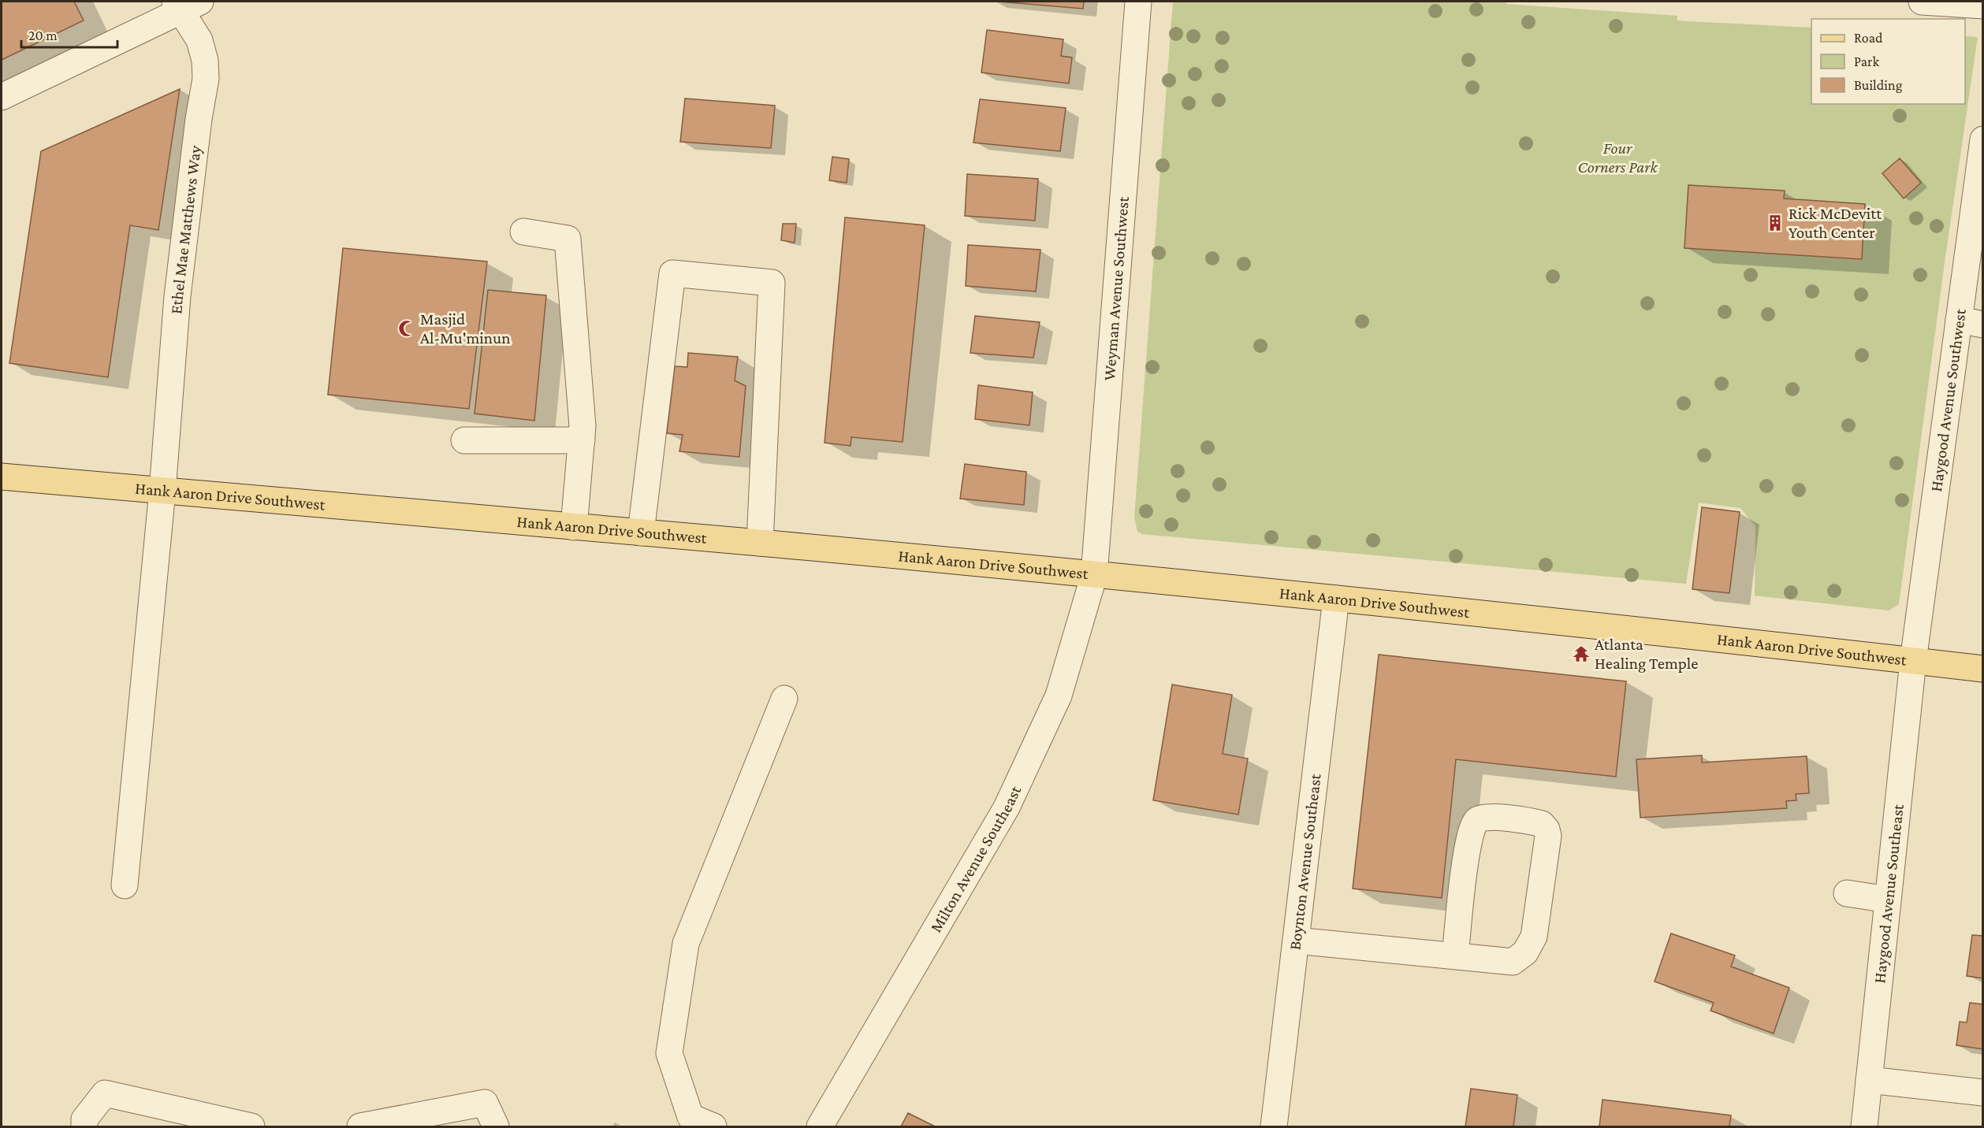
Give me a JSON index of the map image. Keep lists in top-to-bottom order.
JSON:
{
  "streets": {
    "main road": ["Hank Aaron Drive Southwest"],
    "street": [
      "Ethel Mae Matthews Way",
      "Weyman Avenue Southwest",
      "Haygood Avenue Southwest",
      "Milton Avenue Southeast",
      "Boynton Avenue Southeast",
      "Haygood Avenue Southeast"
    ]
  },
  "crossings": [
    ["Ethel Mae Matthews Way", "Hank Aaron Drive Southwest"],
    ["Weyman Avenue Southwest", "Hank Aaron Drive Southwest"],
    ["Weyman Avenue Southwest", "Milton Avenue Southeast"],
    ["Haygood Avenue Southwest", "Hank Aaron Drive Southwest"],
    ["Haygood Avenue Southwest", "Haygood Avenue Southeast"],
    ["Hank Aaron Drive Southwest", "Milton Avenue Southeast"],
    ["Hank Aaron Drive Southwest", "Boynton Avenue Southeast"],
    ["Hank Aaron Drive Southwest", "Haygood Avenue Southeast"]
  ],
  "parks": ["Four Corners Park"],
  "places": {
    "building": ["Rick McDevitt Youth Center"],
    "mosque": ["Masjid Al-Mu'minun"],
    "temple": ["Atlanta Healing Temple"]
  },
  "legend": ["Road", "Park", "Building"],
  "scale_bar": "20 m"
}
